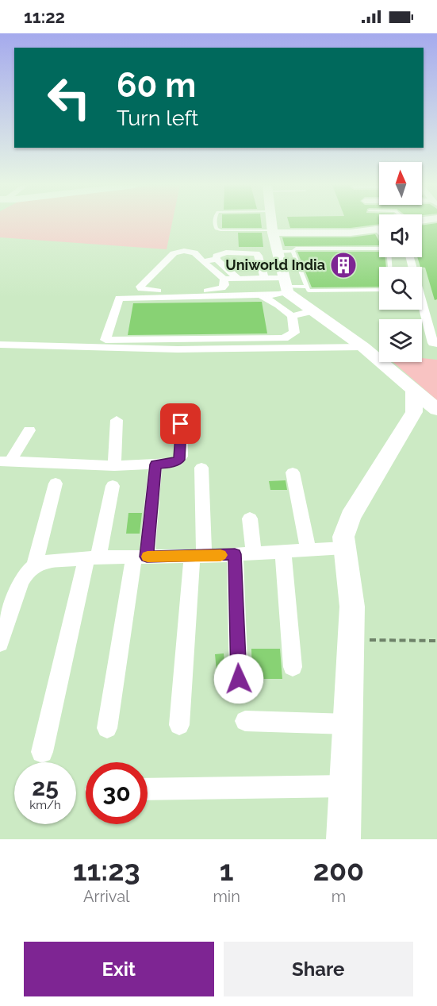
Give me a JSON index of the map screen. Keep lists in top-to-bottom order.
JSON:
{
  "places": {
    "building": ["Uniworld India"]
  },
  "north": "top",
  "page": {
    "status": "11:22",
    "turn": ["60 m", "Turn left"],
    "speed": "25 km/h",
    "limit": "30",
    "eta": [
      "11:23",
      "Arrival",
      "1",
      "min",
      "200",
      "m"
    ],
    "buttons": ["Exit", "Share"]
  }
}
